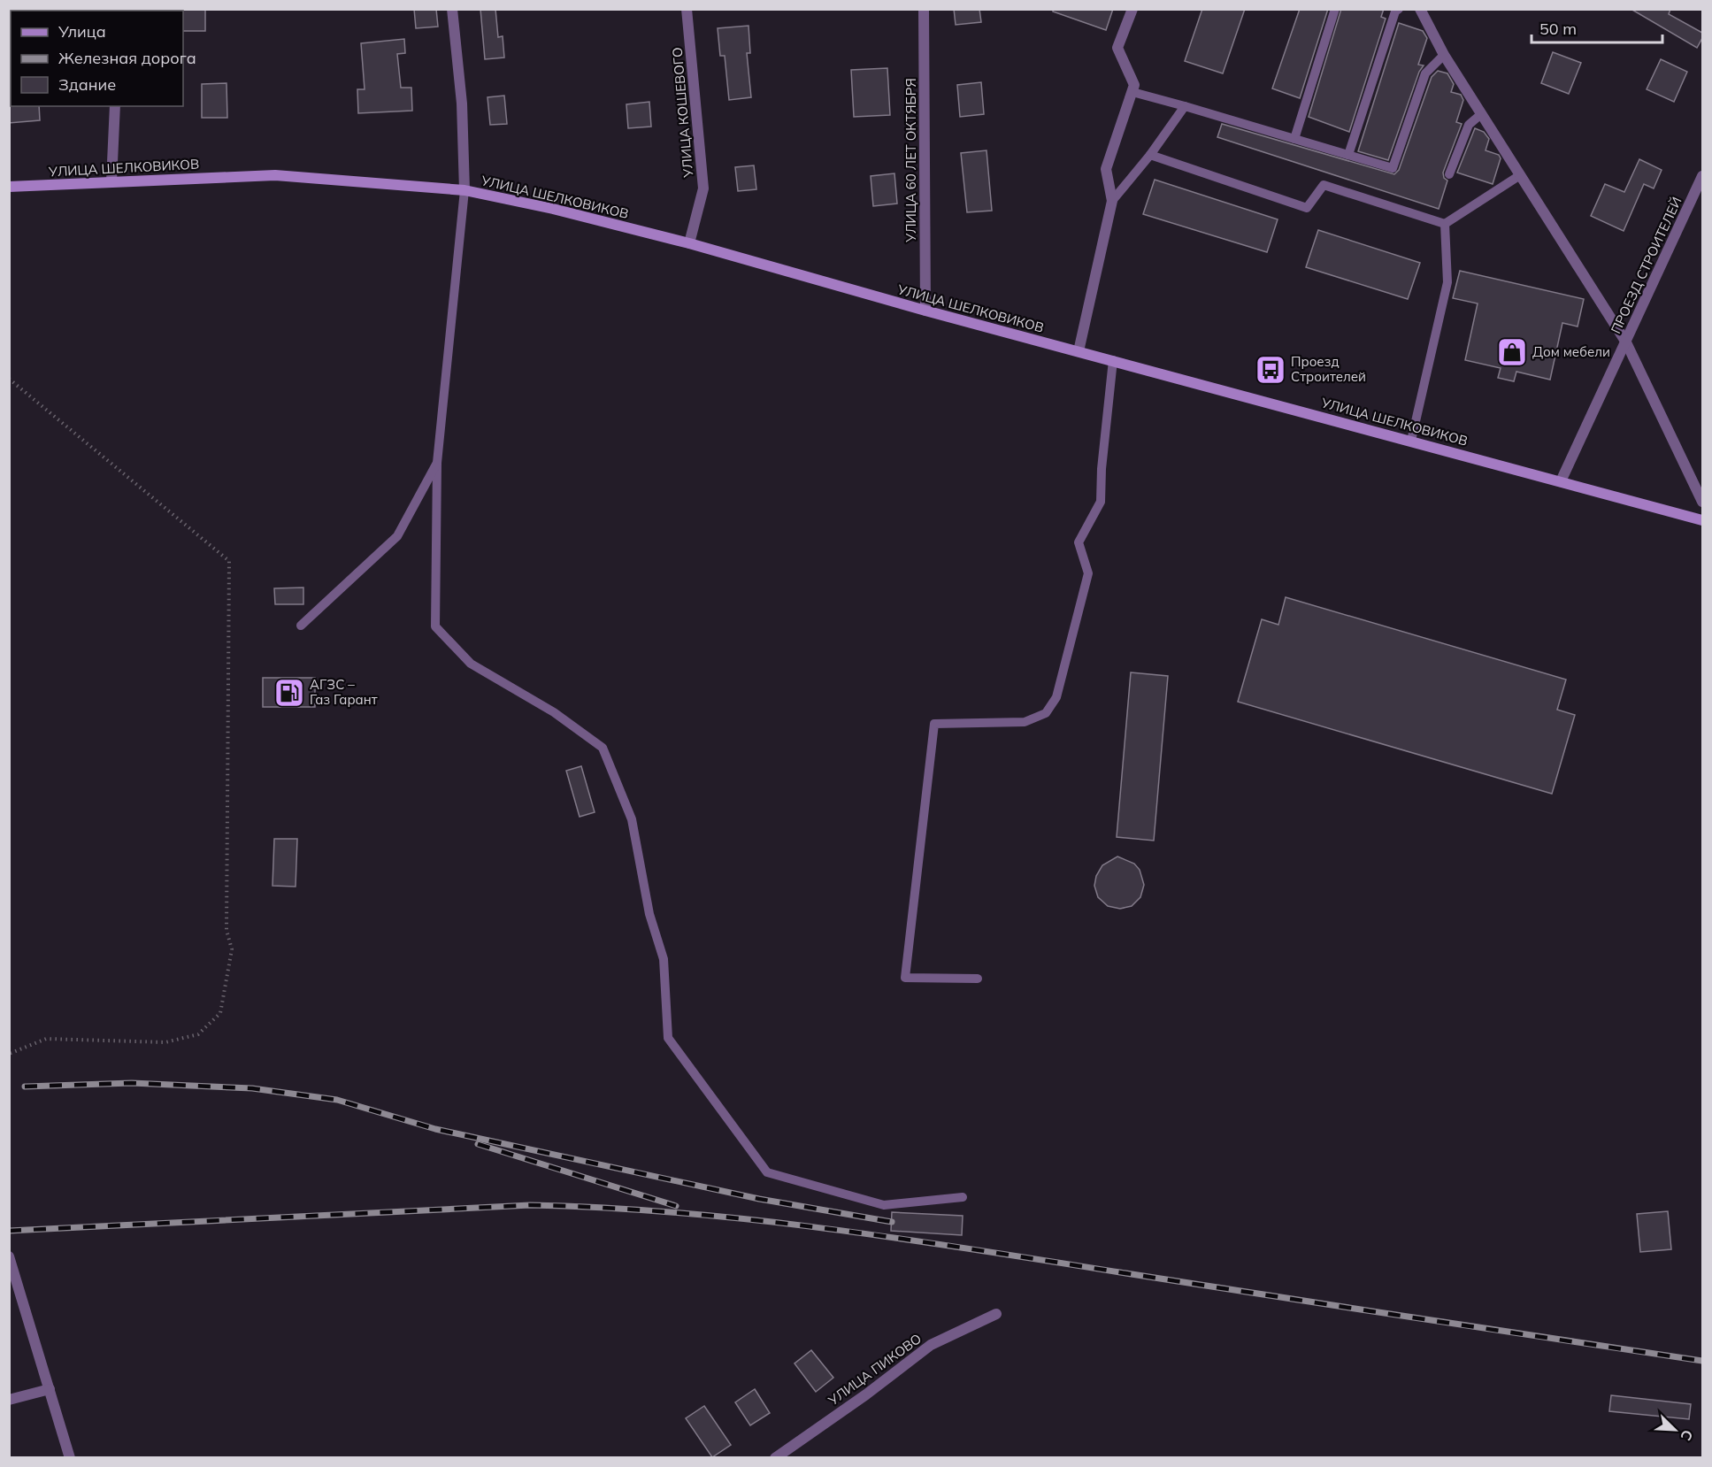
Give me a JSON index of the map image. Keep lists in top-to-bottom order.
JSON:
{
  "streets": {
    "street": [
      "УЛИЦА КОШЕВОГО",
      "УЛИЦА 60 ЛЕТ ОКТЯБРЯ",
      "УЛИЦА ШЕЛКОВИКОВ",
      "ПРОЕЗД СТРОИТЕЛЕЙ",
      "УЛИЦА ПИКОВО"
    ]
  },
  "crossings": [
    ["УЛИЦА КОШЕВОГО", "УЛИЦА ШЕЛКОВИКОВ"],
    ["УЛИЦА 60 ЛЕТ ОКТЯБРЯ", "УЛИЦА ШЕЛКОВИКОВ"],
    ["УЛИЦА ШЕЛКОВИКОВ", "ПРОЕЗД СТРОИТЕЛЕЙ"]
  ],
  "places": {
    "shop": ["Дом мебели"],
    "bus stop": ["Проезд Строителей"],
    "fuel station": ["АГЗС – Газ Гарант"]
  },
  "legend": ["Улица", "Железная дорога", "Здание"],
  "scale_bar": "50 m",
  "north": "bottom right"
}
